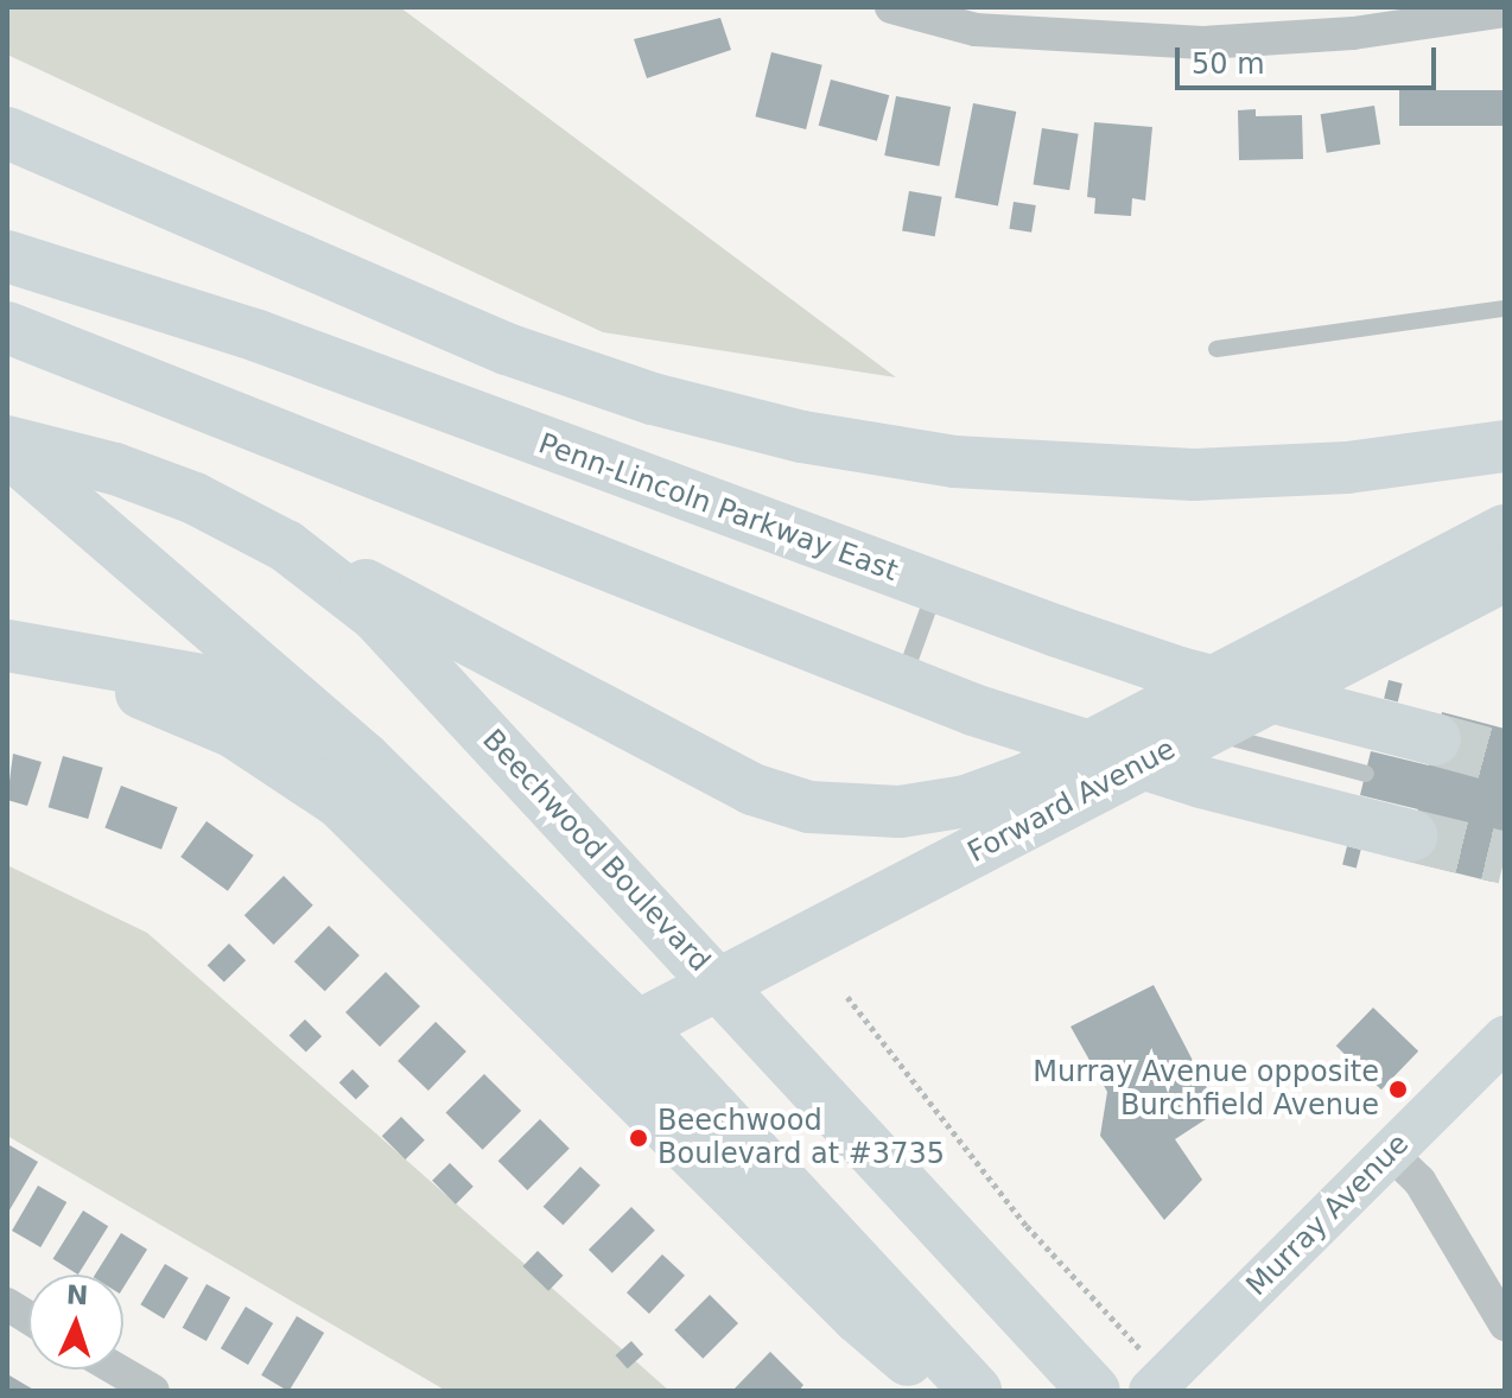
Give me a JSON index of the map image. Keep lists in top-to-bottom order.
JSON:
{
  "streets": {
    "main road": [
      "Penn-Lincoln Parkway East",
      "Forward Avenue",
      "Beechwood Boulevard",
      "Murray Avenue"
    ]
  },
  "places": ["Murray Avenue opposite Burchfield Avenue", "Beechwood Boulevard at #3735"],
  "scale_bar": "50 m",
  "north": "top"
}
